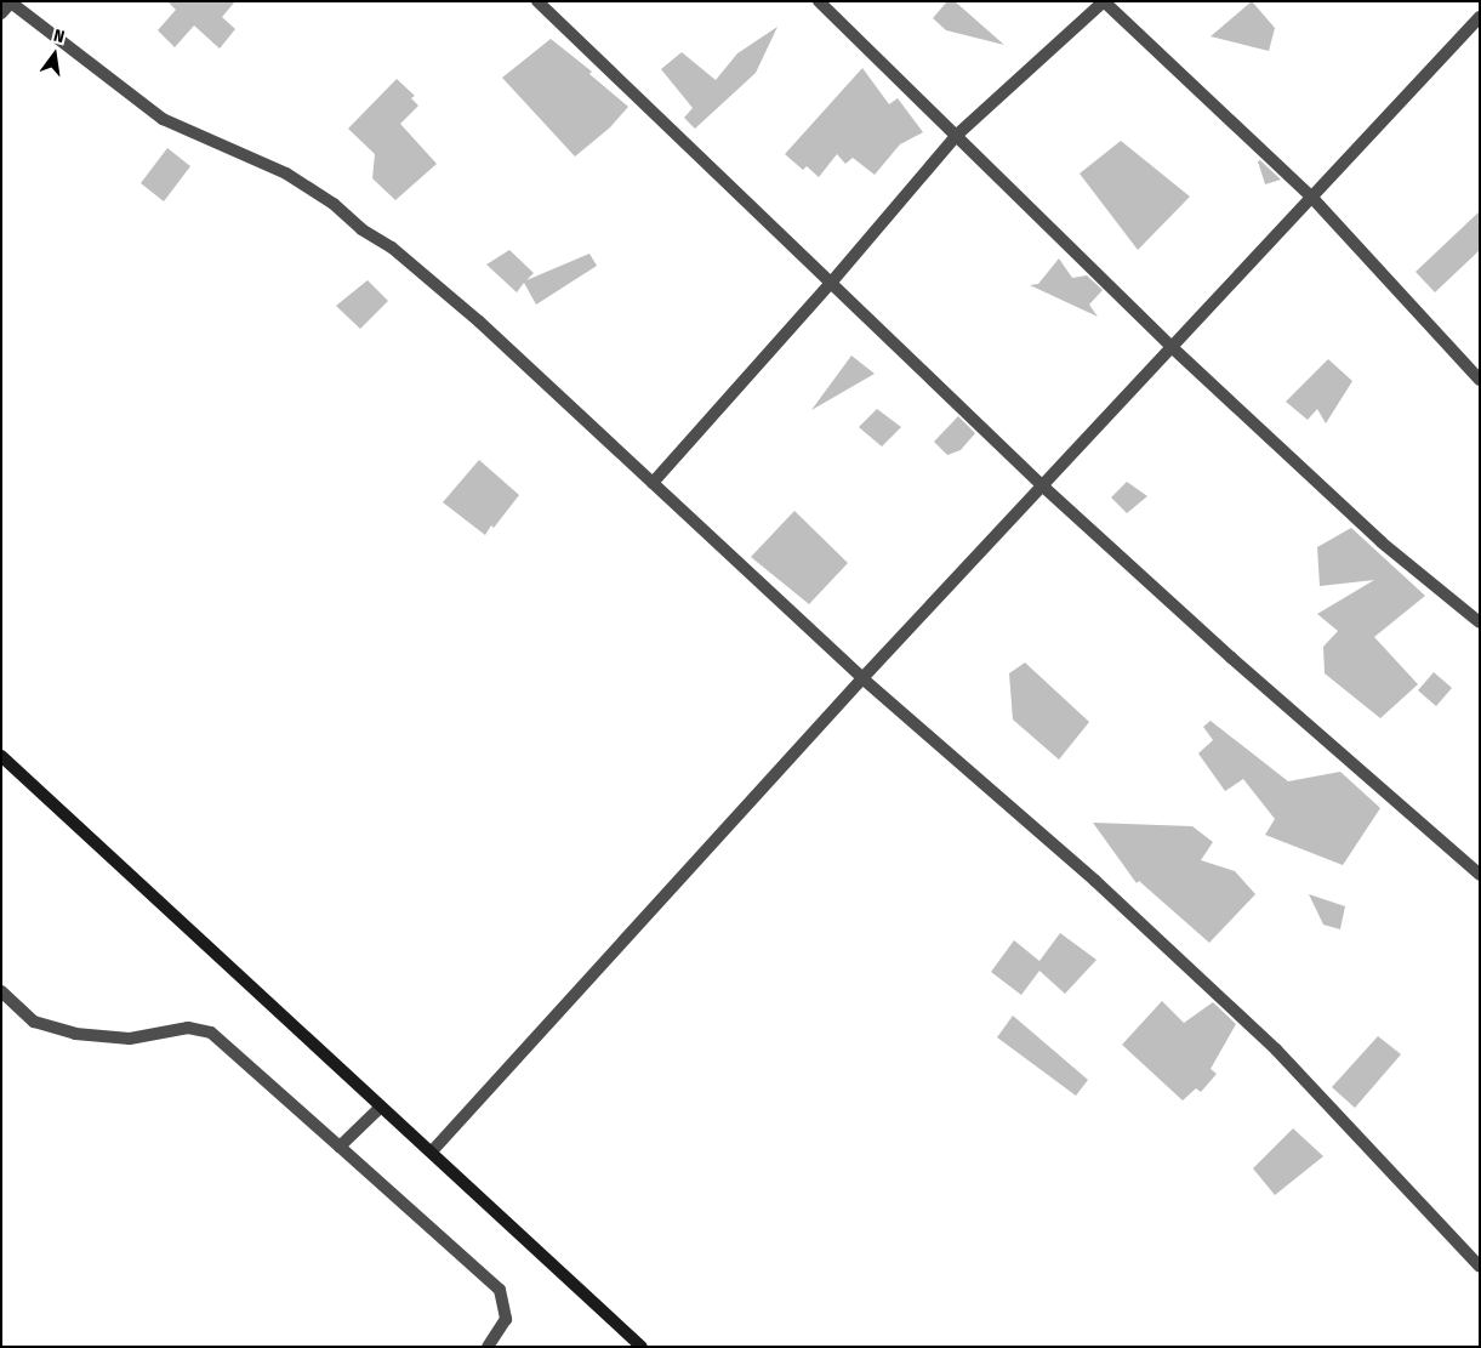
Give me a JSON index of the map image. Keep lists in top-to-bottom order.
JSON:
{
  "north": "top"
}
